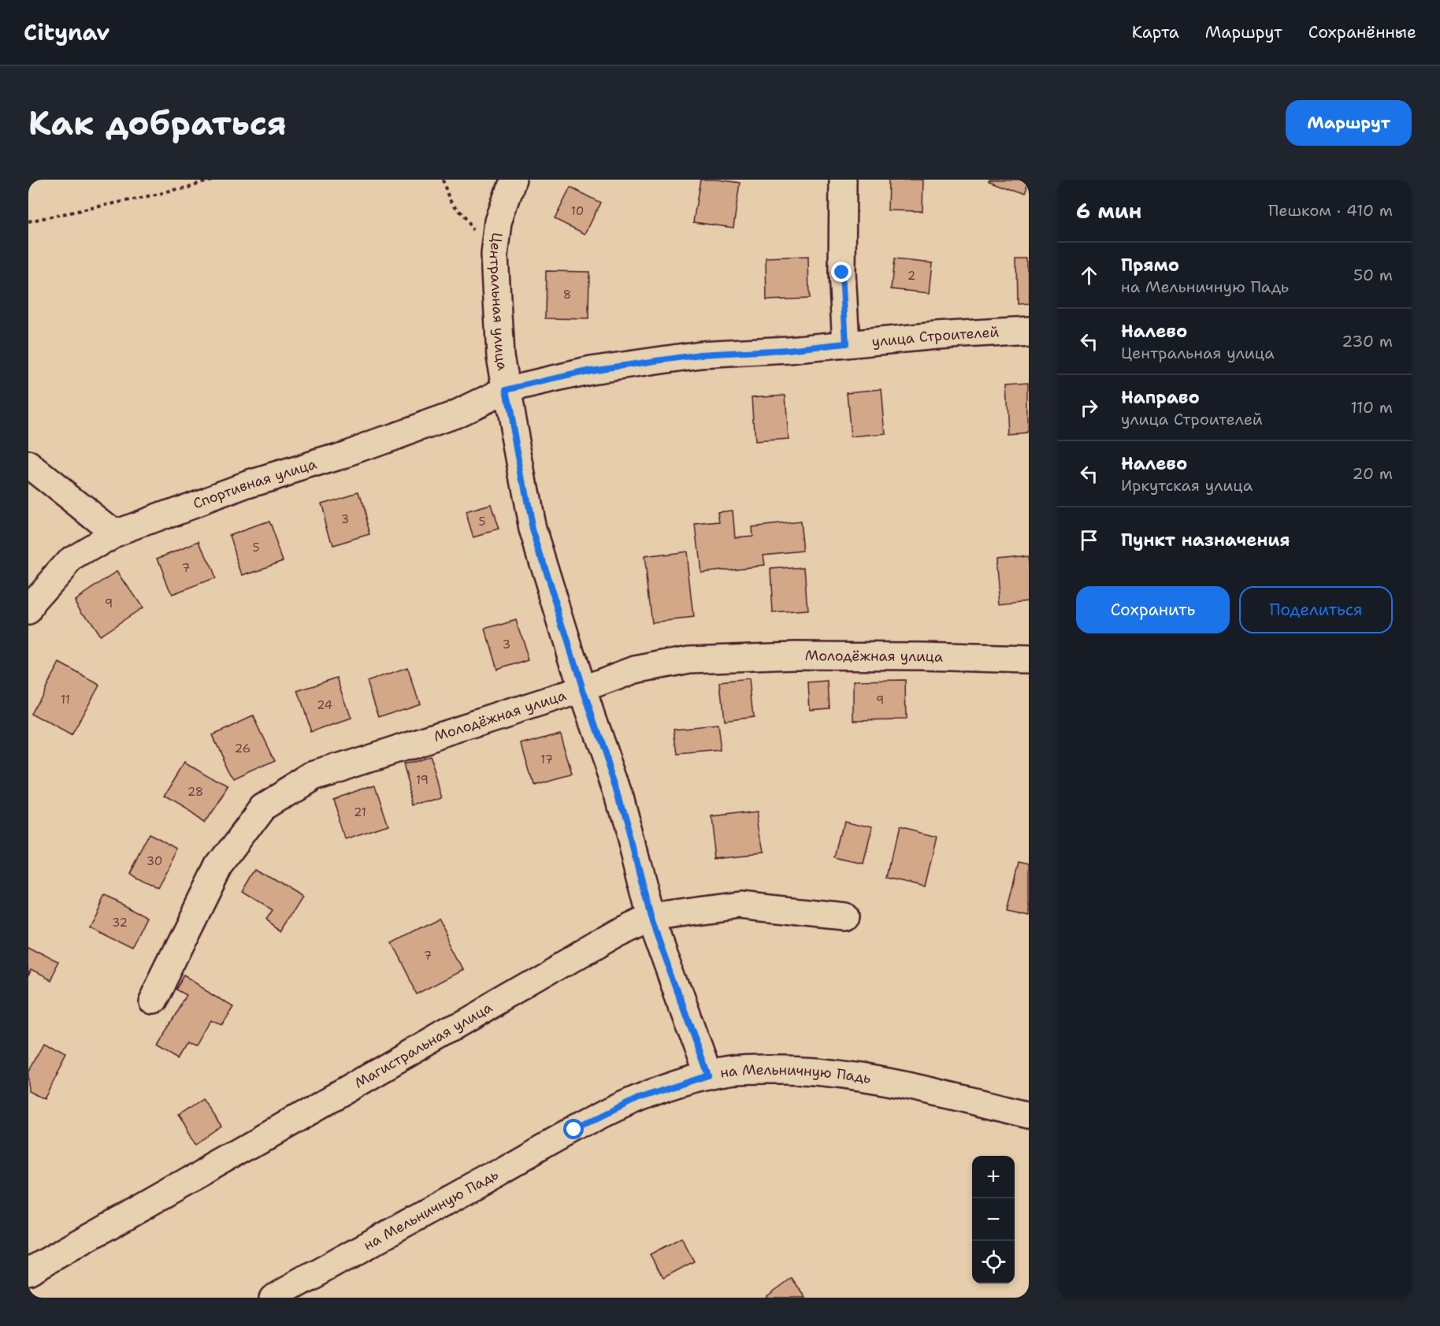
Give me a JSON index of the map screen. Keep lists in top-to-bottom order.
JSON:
{
  "streets": {
    "street": [
      "Центральная улица",
      "улица Строителей",
      "Спортивная улица",
      "Молодёжная улица",
      "Магистральная улица",
      "на Мельничную Падь"
    ]
  },
  "crossings": [
    ["Центральная улица", "улица Строителей"],
    ["Центральная улица", "Спортивная улица"],
    ["Центральная улица", "Молодёжная улица"],
    ["Центральная улица", "Магистральная улица"],
    ["Центральная улица", "на Мельничную Падь"],
    ["улица Строителей", "Спортивная улица"]
  ],
  "house_numbers": [
    "10",
    "2",
    "8",
    "3",
    "5",
    "5",
    "7",
    "9",
    "3",
    "11",
    "9",
    "24",
    "26",
    "17",
    "19",
    "28",
    "21",
    "30",
    "32",
    "7"
  ],
  "page": {
    "header": "Citynav",
    "nav": ["Карта", "Маршрут", "Сохранённые"],
    "buttons": [
      "Маршрут",
      ["Сохранить", "Поделиться"]
    ],
    "title": "Как добраться",
    "heading": ["6 мин", "Пешком · 410 m"],
    "list": [
      ["Прямо", "на Мельничную Падь", "50 m"],
      ["Налево", "Центральная улица", "230 m"],
      ["Направо", "улица Строителей", "110 m"],
      ["Налево", "Иркутская улица", "20 m"],
      "Пункт назначения"
    ],
    "map_buttons": ["+", "−"]
  }
}
